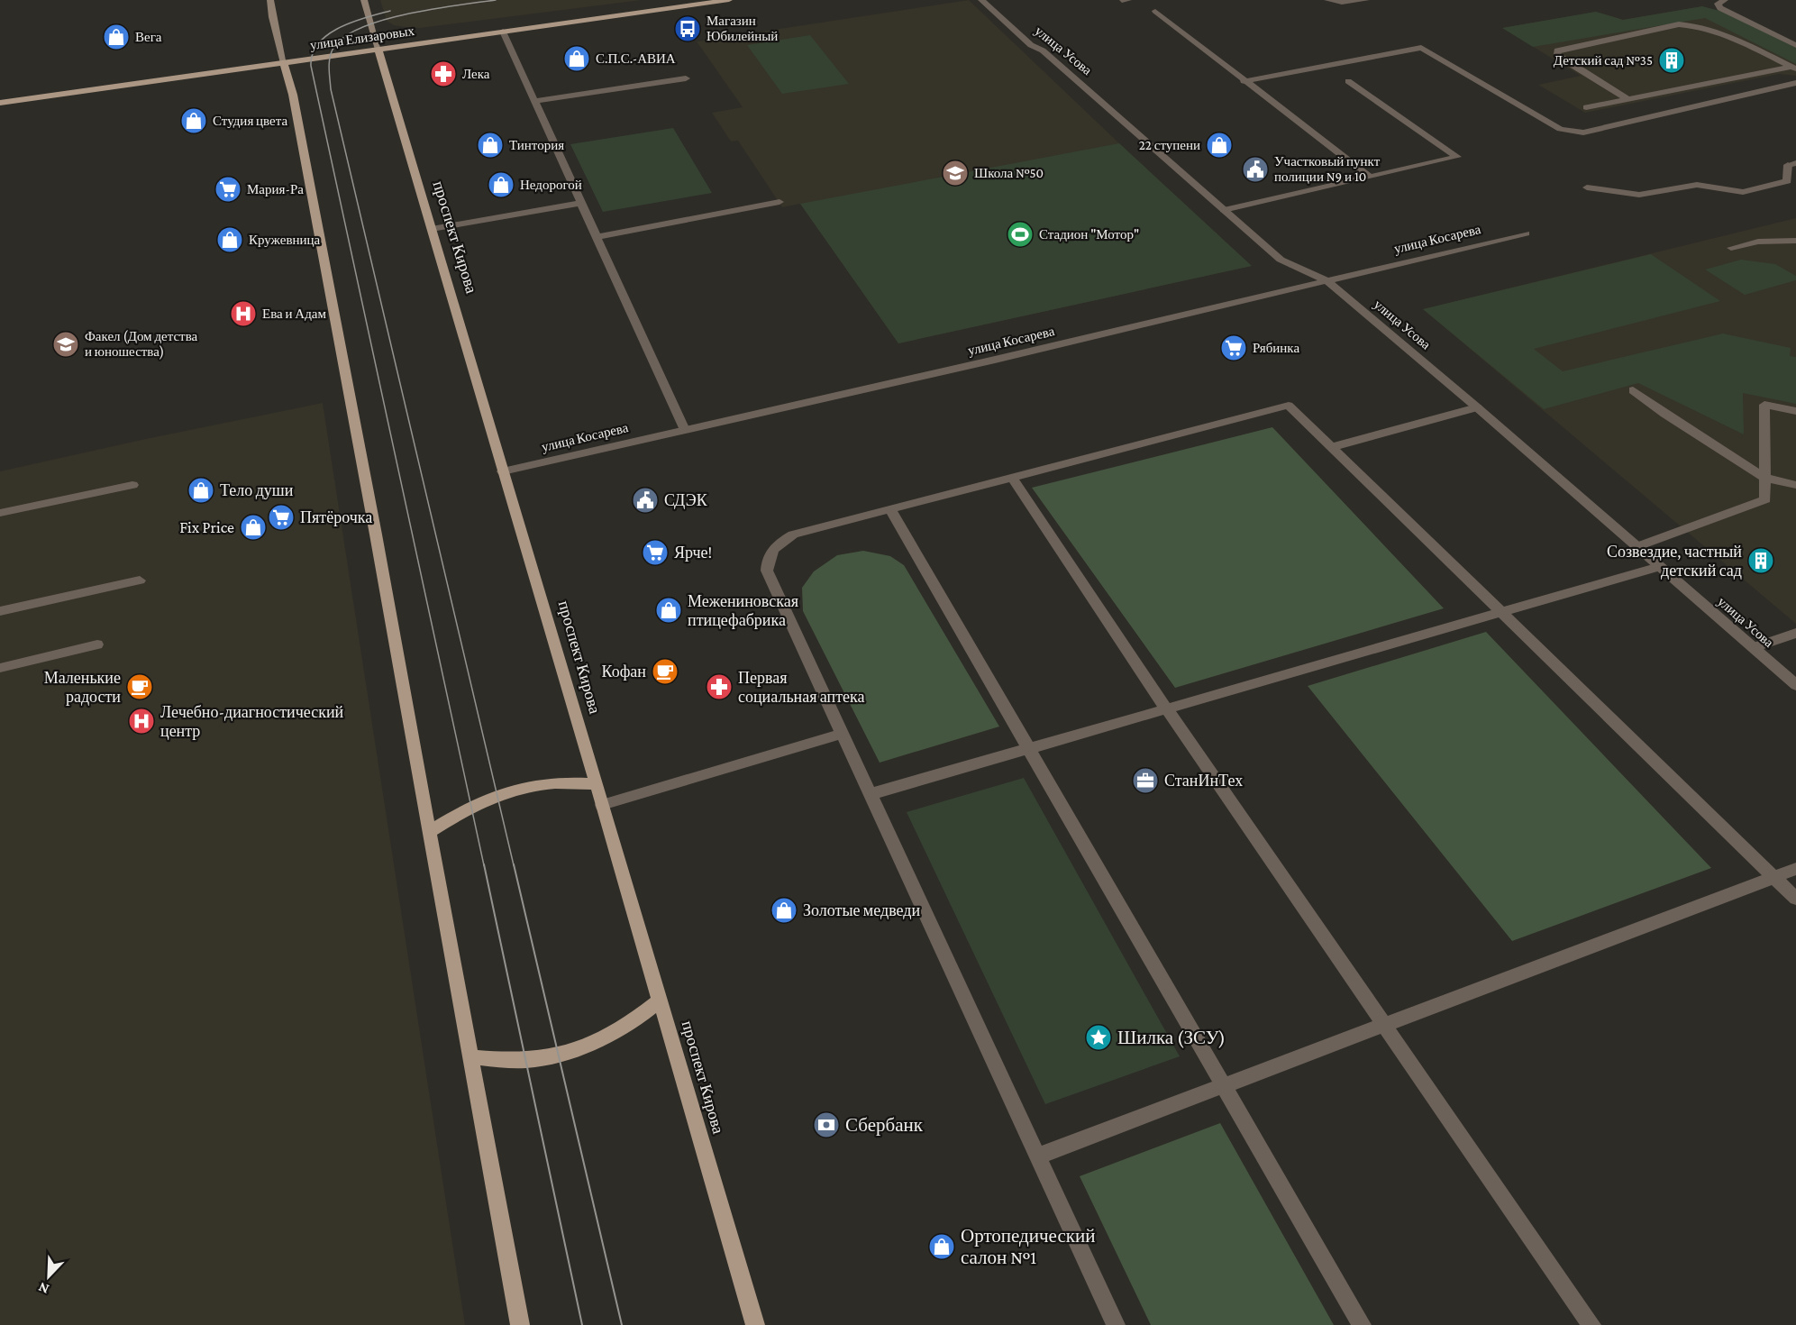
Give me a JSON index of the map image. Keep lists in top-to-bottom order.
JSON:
{
  "streets": {
    "main road": ["улица Елизаровых", "проспект Кирова"],
    "street": ["улица Усова", "улица Косарева"]
  },
  "crossings": [
    ["улица Елизаровых", "проспект Кирова"],
    ["улица Усова", "улица Косарева"],
    ["проспект Кирова", "улица Косарева"]
  ],
  "places": {
    "bus stop": ["Магазин Юбилейный"],
    "shop": [
      "Вега",
      "С.П.С.-АВИА",
      "Студия цвета",
      "Тинтория",
      "22 ступени",
      "Недорогой",
      "Кружевница",
      "Тело души",
      "Fix Price",
      "Межениновская птицефабрика",
      "Золотые медведи",
      "Ортопедический салон №1"
    ],
    "building": ["Детский сад №35", "Созвездие, частный детский сад"],
    "pharmacy": ["Лека", "Первая социальная аптека"],
    "public building": ["Участковый пункт полиции N9 и 10", "СДЭК"],
    "school or university": ["Школа №50", "Факел (Дом детства и юношества)"],
    "supermarket": [
      "Мария-Ра",
      "Рябинка",
      "Пятёрочка",
      "Ярче!"
    ],
    "sports": ["Стадион \"Мотор\""],
    "hospital": ["Ева и Адам", "Лечебно-диагностический центр"],
    "cafe": ["Кофан", "Маленькие радости"],
    "office": ["СтанИнТех"],
    "place": ["Шилка (ЗСУ)"],
    "bank": ["Сбербанк"]
  },
  "north": "bottom left"
}
